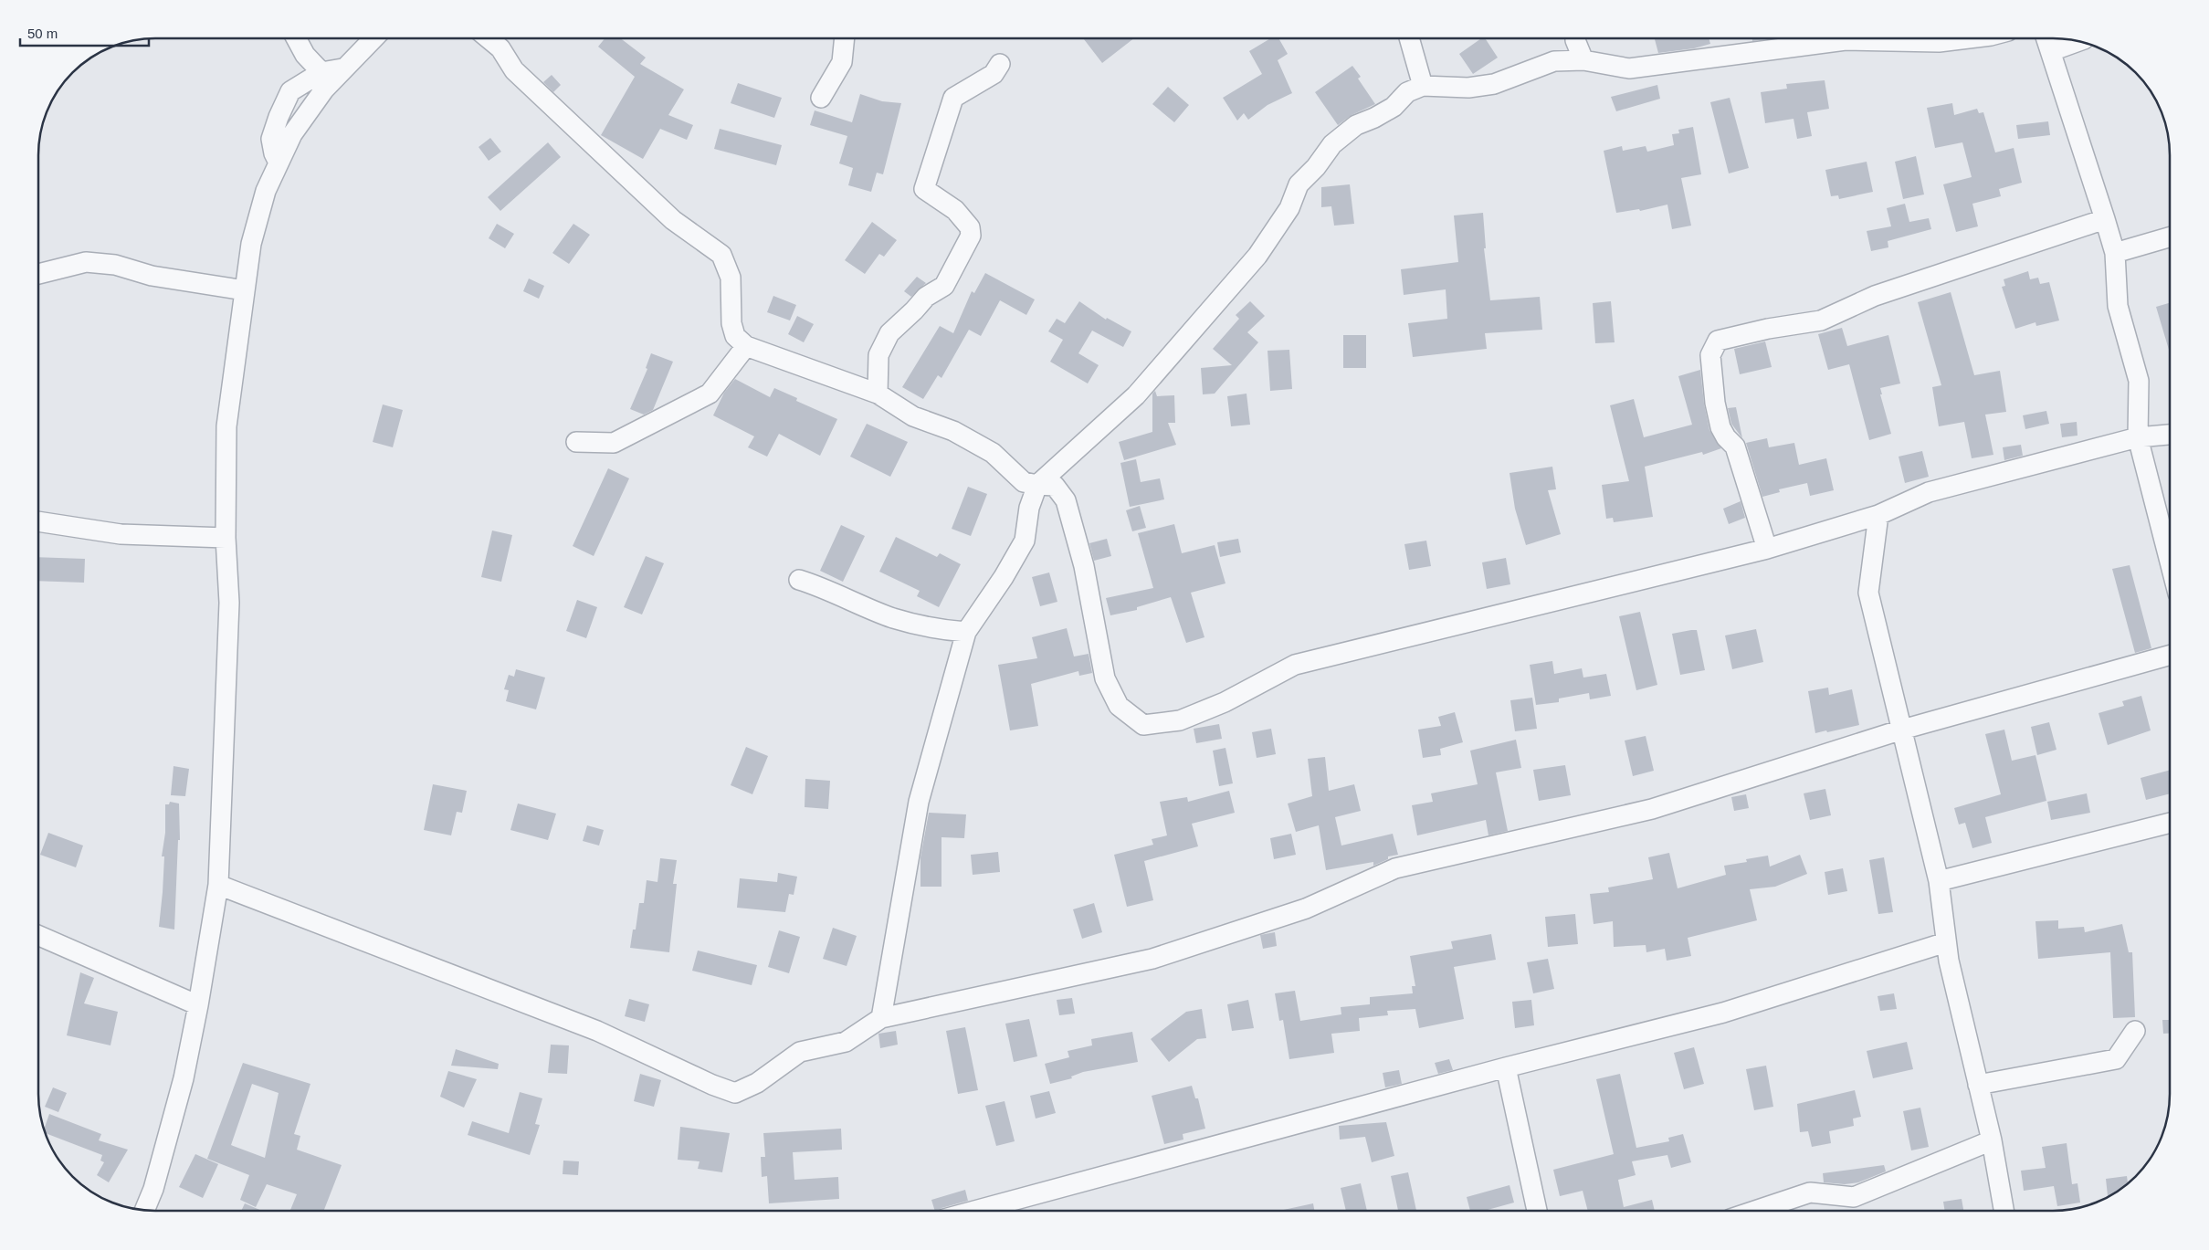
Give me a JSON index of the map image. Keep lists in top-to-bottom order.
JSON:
{
  "scale_bar": "50 m"
}
